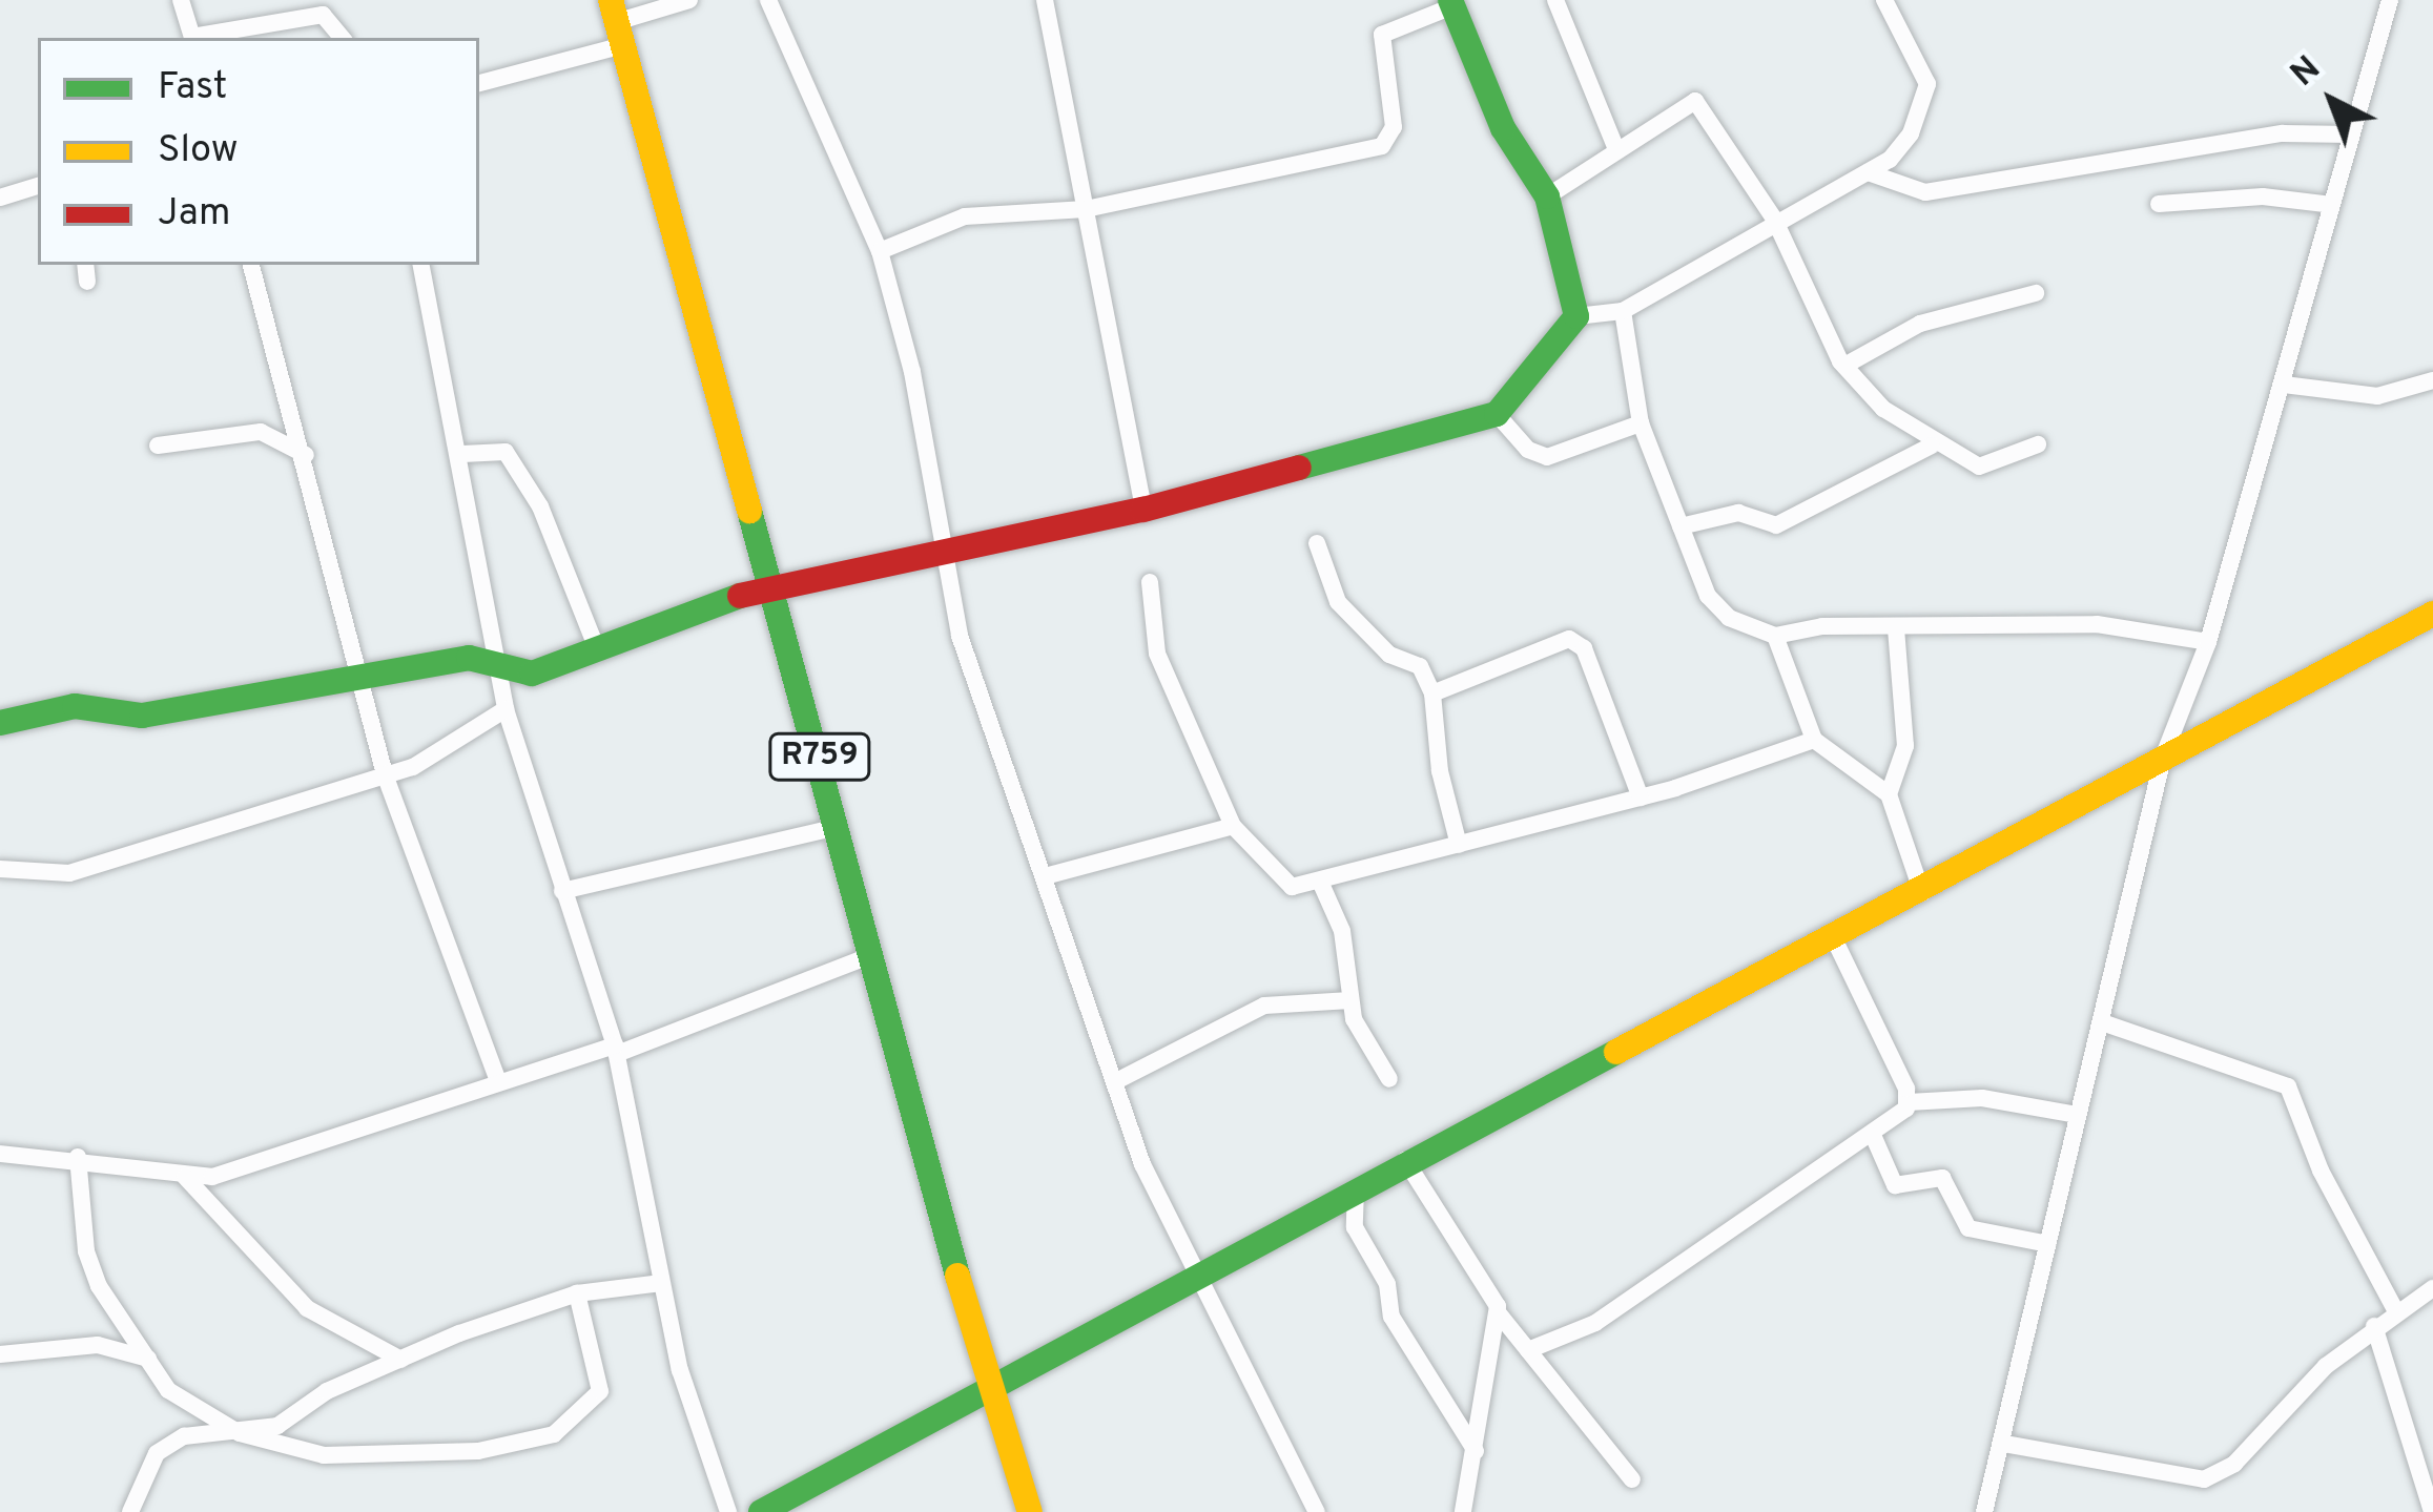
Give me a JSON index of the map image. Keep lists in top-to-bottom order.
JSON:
{
  "streets": {
    "street": ["R759"]
  },
  "legend": ["Fast", "Slow", "Jam"],
  "north": "top left"
}
